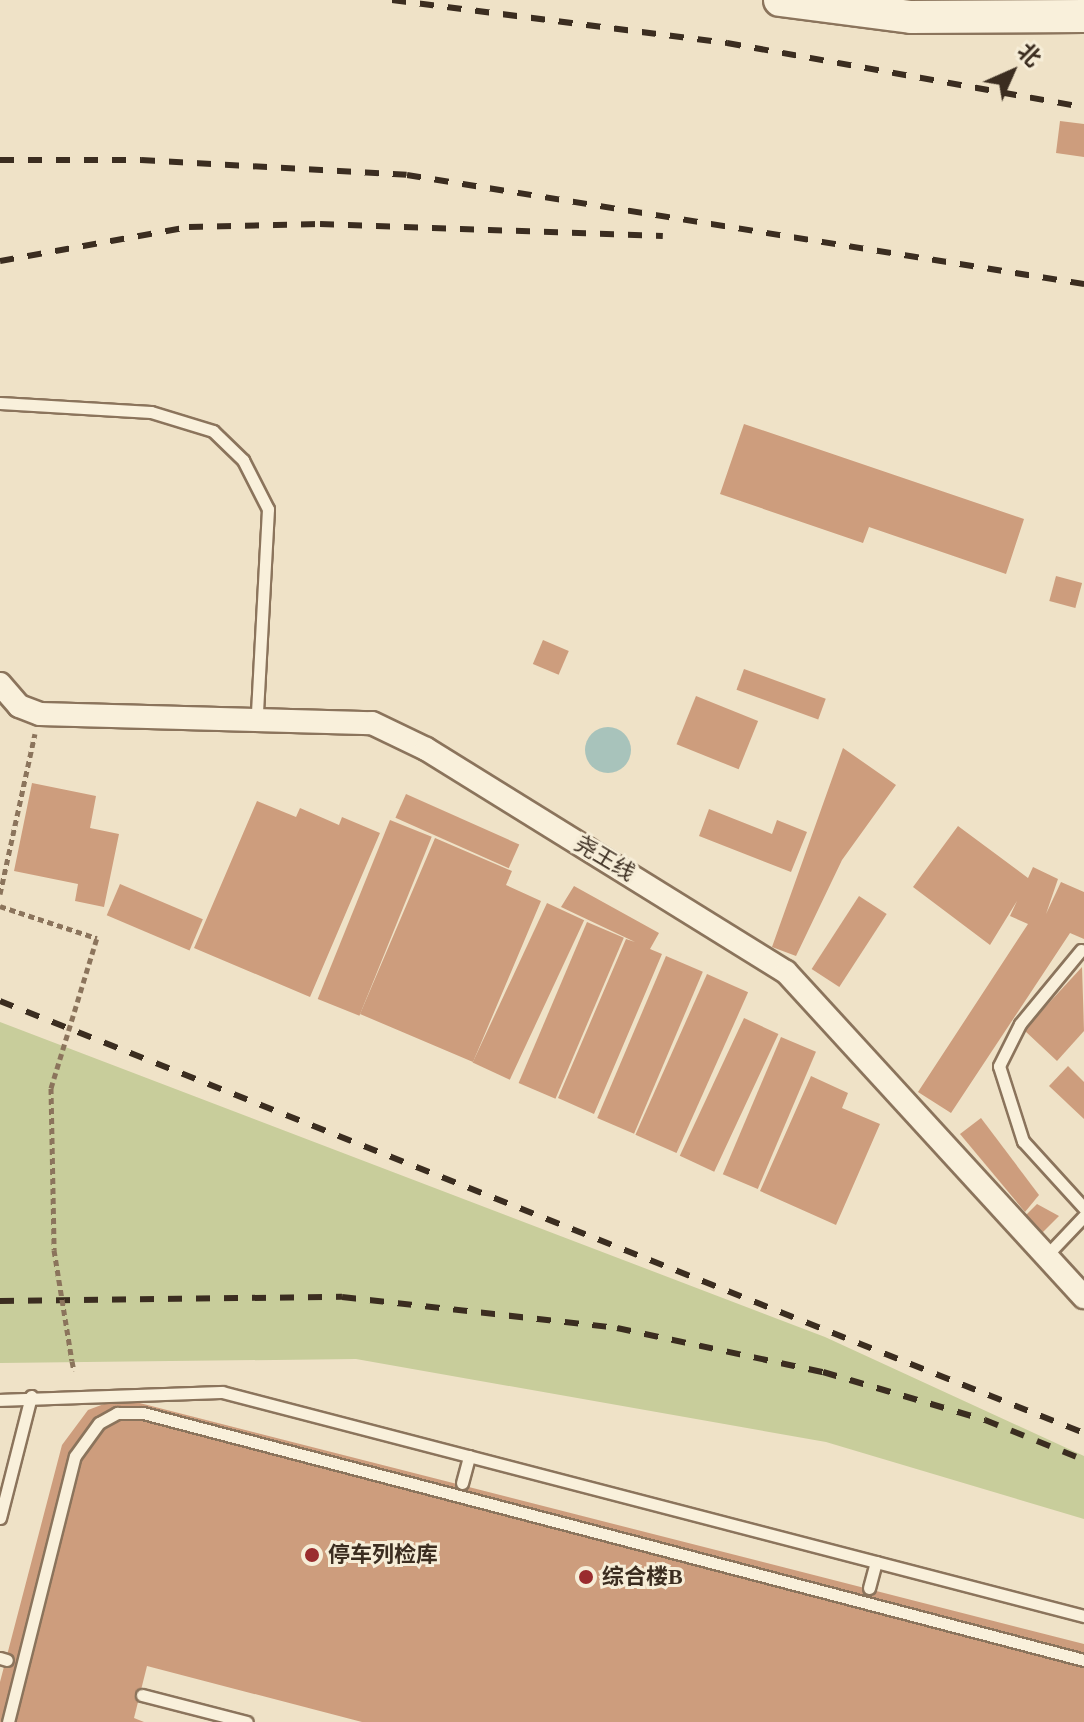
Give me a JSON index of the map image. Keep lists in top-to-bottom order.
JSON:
{
  "streets": {
    "street": ["尧王线"]
  },
  "places": ["停车列检库", "综合楼B"],
  "north": "top right"
}
